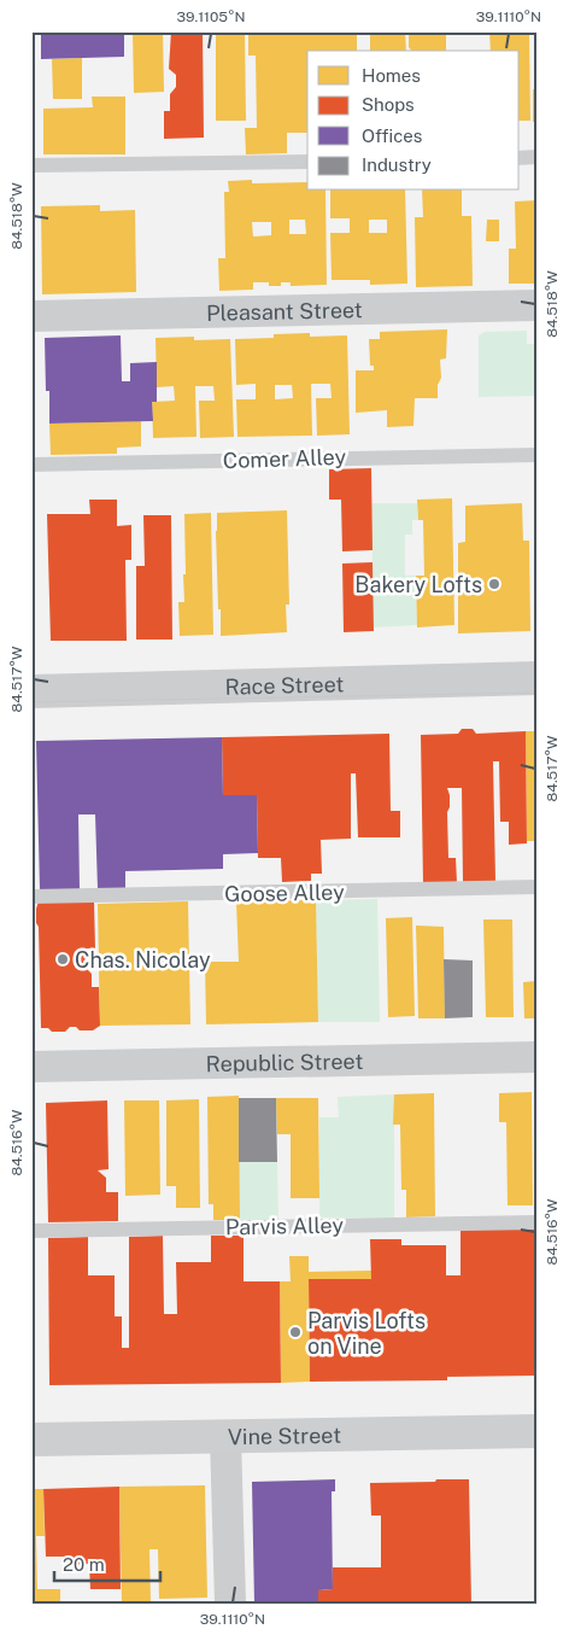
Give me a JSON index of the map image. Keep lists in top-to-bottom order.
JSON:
{
  "streets": {
    "main road": ["Vine Street"],
    "street": ["Pleasant Street", "Race Street", "Republic Street"],
    "lane": ["Comer Alley", "Goose Alley", "Parvis Alley"]
  },
  "places": ["Bakery Lofts", "Chas. Nicolay", "Parvis Lofts on Vine"],
  "legend": [
    "Homes",
    "Shops",
    "Offices",
    "Industry"
  ],
  "scale_bar": "20 m",
  "coordinates": [
    "39.1105°N",
    "39.1110°N",
    "84.518°W",
    "84.517°W",
    "84.516°W"
  ]
}
